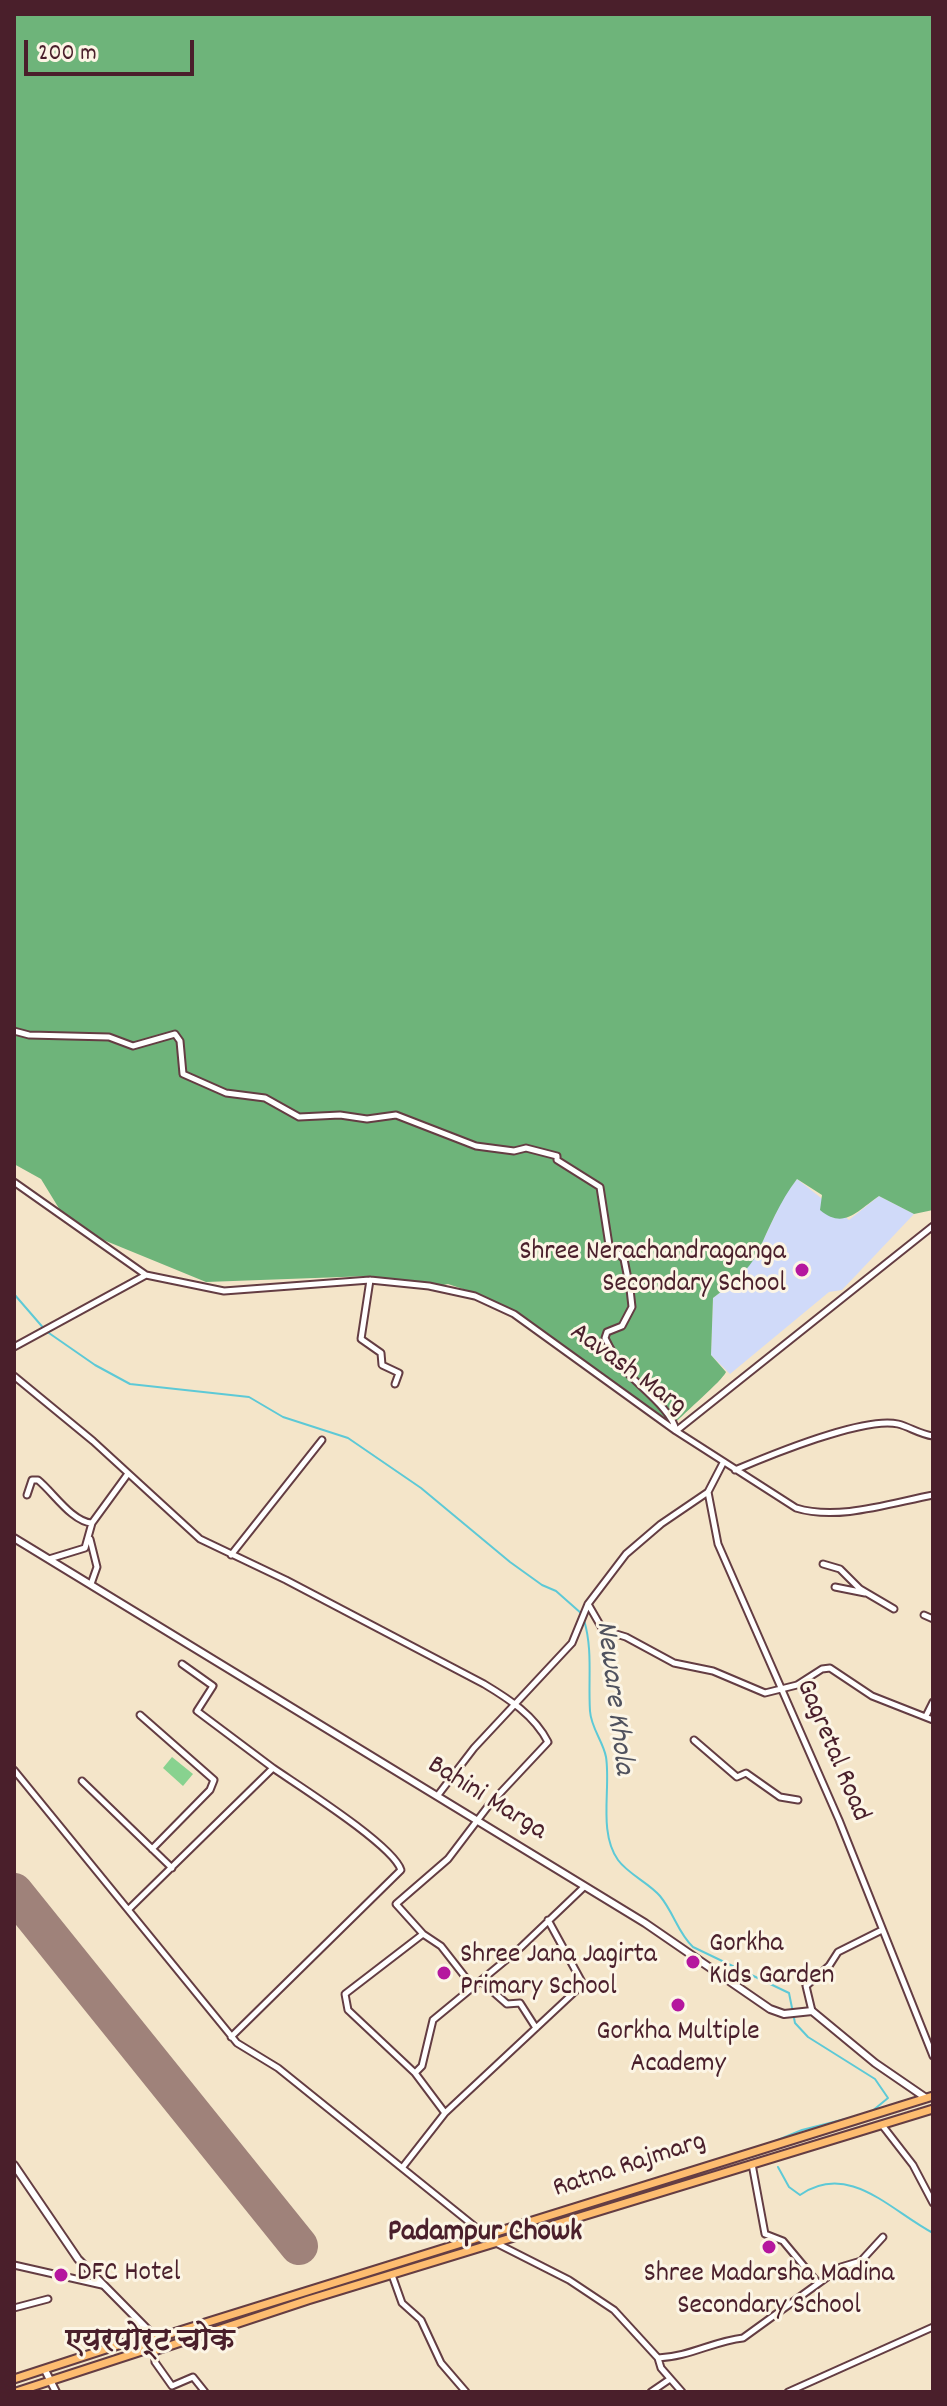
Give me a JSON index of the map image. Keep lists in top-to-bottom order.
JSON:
{
  "streets": {
    "main road": ["Ratna Rajmarg"],
    "street": ["Aavash Marg", "Gagretal Road", "Bahini Marga"]
  },
  "districts": ["Padampur Chowk", "एयरपोर्ट चोक"],
  "water": ["Neware Khola"],
  "places": [
    "Shree Nerachandraganga Secondary School",
    "Gorkha Kids Garden",
    "Shree Jana Jagirta Primary School",
    "Gorkha Multiple Academy",
    "Shree Madarsha Madina Secondary School",
    "DFC Hotel"
  ],
  "scale_bar": "200 m"
}
